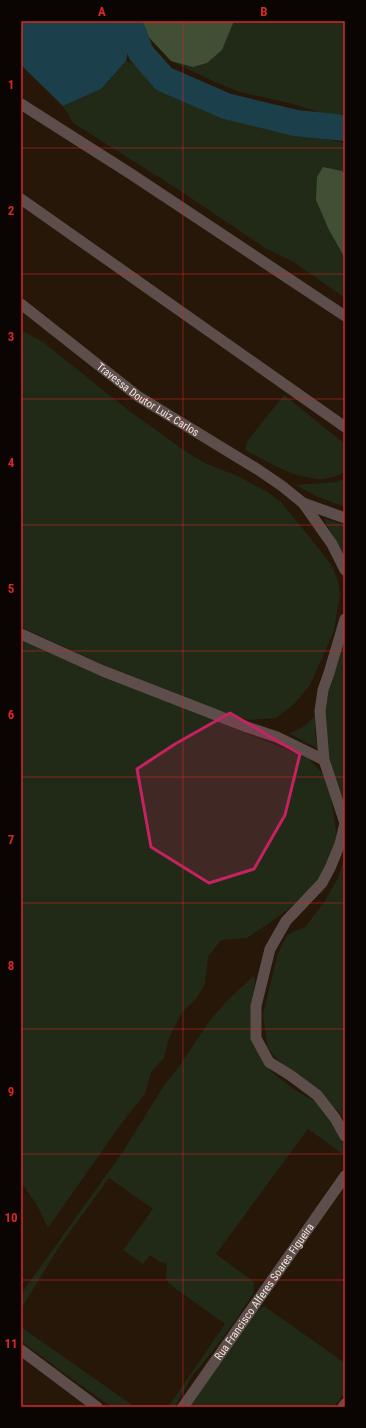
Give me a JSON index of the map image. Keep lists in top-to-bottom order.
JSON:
{
  "streets": {
    "street": ["Travessa Doutor Luiz Carlos", "Rua Francisco Alferes Soares Figueira"]
  },
  "grid": {
    "columns": ["A", "B"],
    "rows": [
      "1",
      "2",
      "3",
      "4",
      "5",
      "6",
      "7",
      "8",
      "9",
      "10",
      "11"
    ]
  }
}
